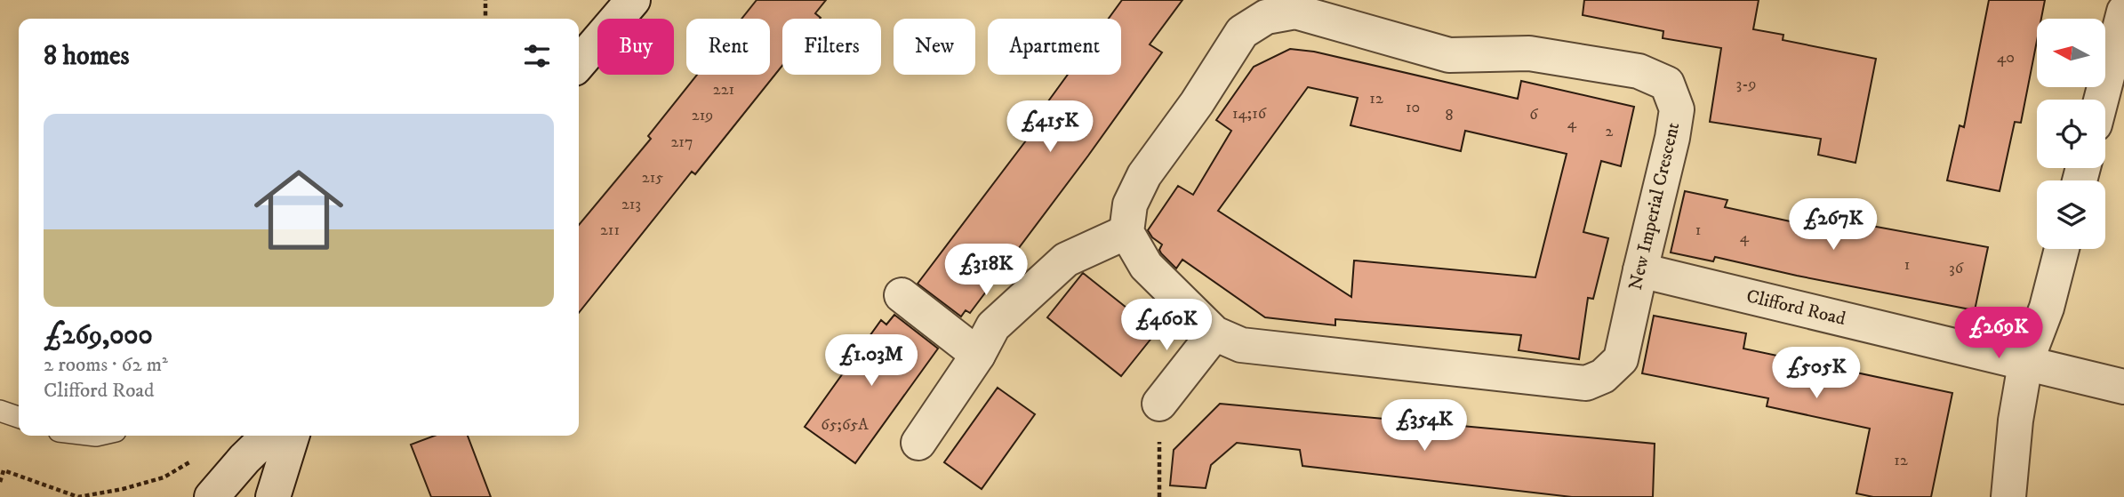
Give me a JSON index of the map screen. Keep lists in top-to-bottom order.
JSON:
{
  "streets": {
    "street": ["New Imperial Crescent", "Clifford Road"]
  },
  "crossings": [
    ["New Imperial Crescent", "Clifford Road"]
  ],
  "house_numbers": [
    "40",
    "3-9",
    "221",
    "12",
    "10",
    "14;16",
    "6",
    "219",
    "8",
    "4",
    "2",
    "217",
    "215",
    "213",
    "211",
    "1",
    "4",
    "1",
    "36",
    "65;65A",
    "12"
  ],
  "north": "left",
  "page": {
    "chip": [
      "Buy",
      "Rent",
      "Filters",
      "New",
      "Apartment"
    ],
    "heading": "8 homes",
    "list": [
      {
        "name": "£269,000",
        "note": "2 rooms · 62 m² · Clifford Road"
      }
    ],
    "price": [
      "£415K",
      "£267K",
      "£318K",
      "£460K",
      "£269K",
      "£1.03M",
      "£505K",
      "£354K"
    ]
  }
}
